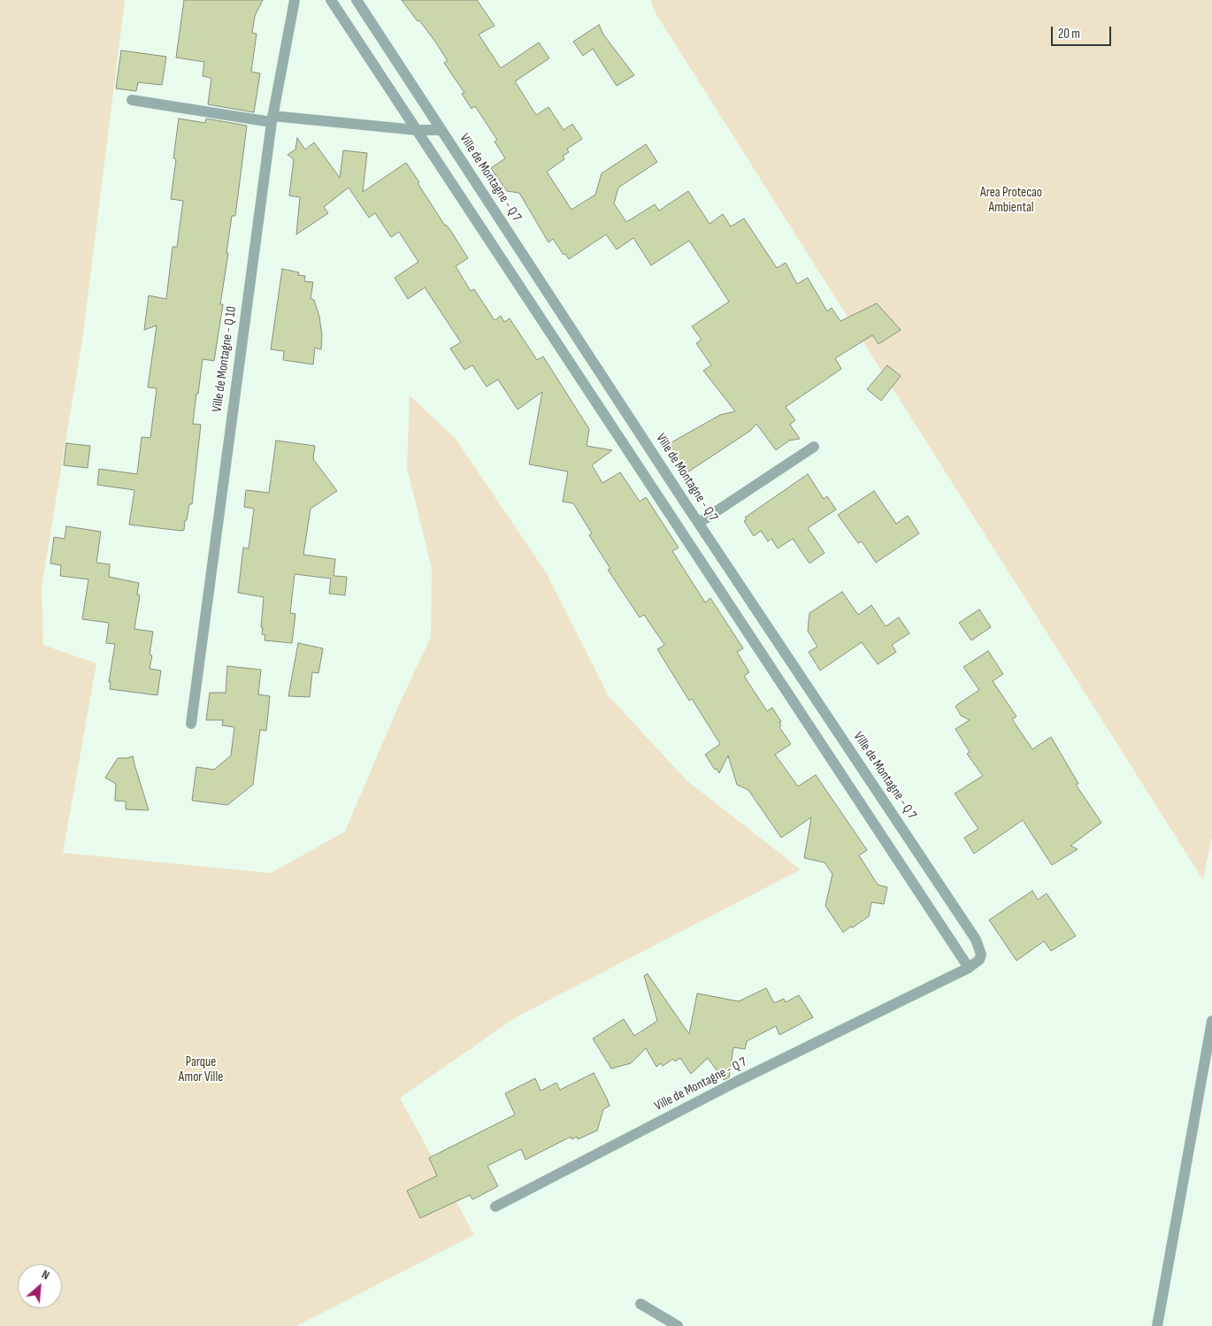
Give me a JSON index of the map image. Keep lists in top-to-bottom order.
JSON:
{
  "streets": {
    "street": ["Ville de Montagne - Q 7", "Ville de Montagne - Q 10"]
  },
  "parks": ["Area Protecao Ambiental", "Parque Amor Ville"],
  "scale_bar": "20 m",
  "north": "top right"
}
